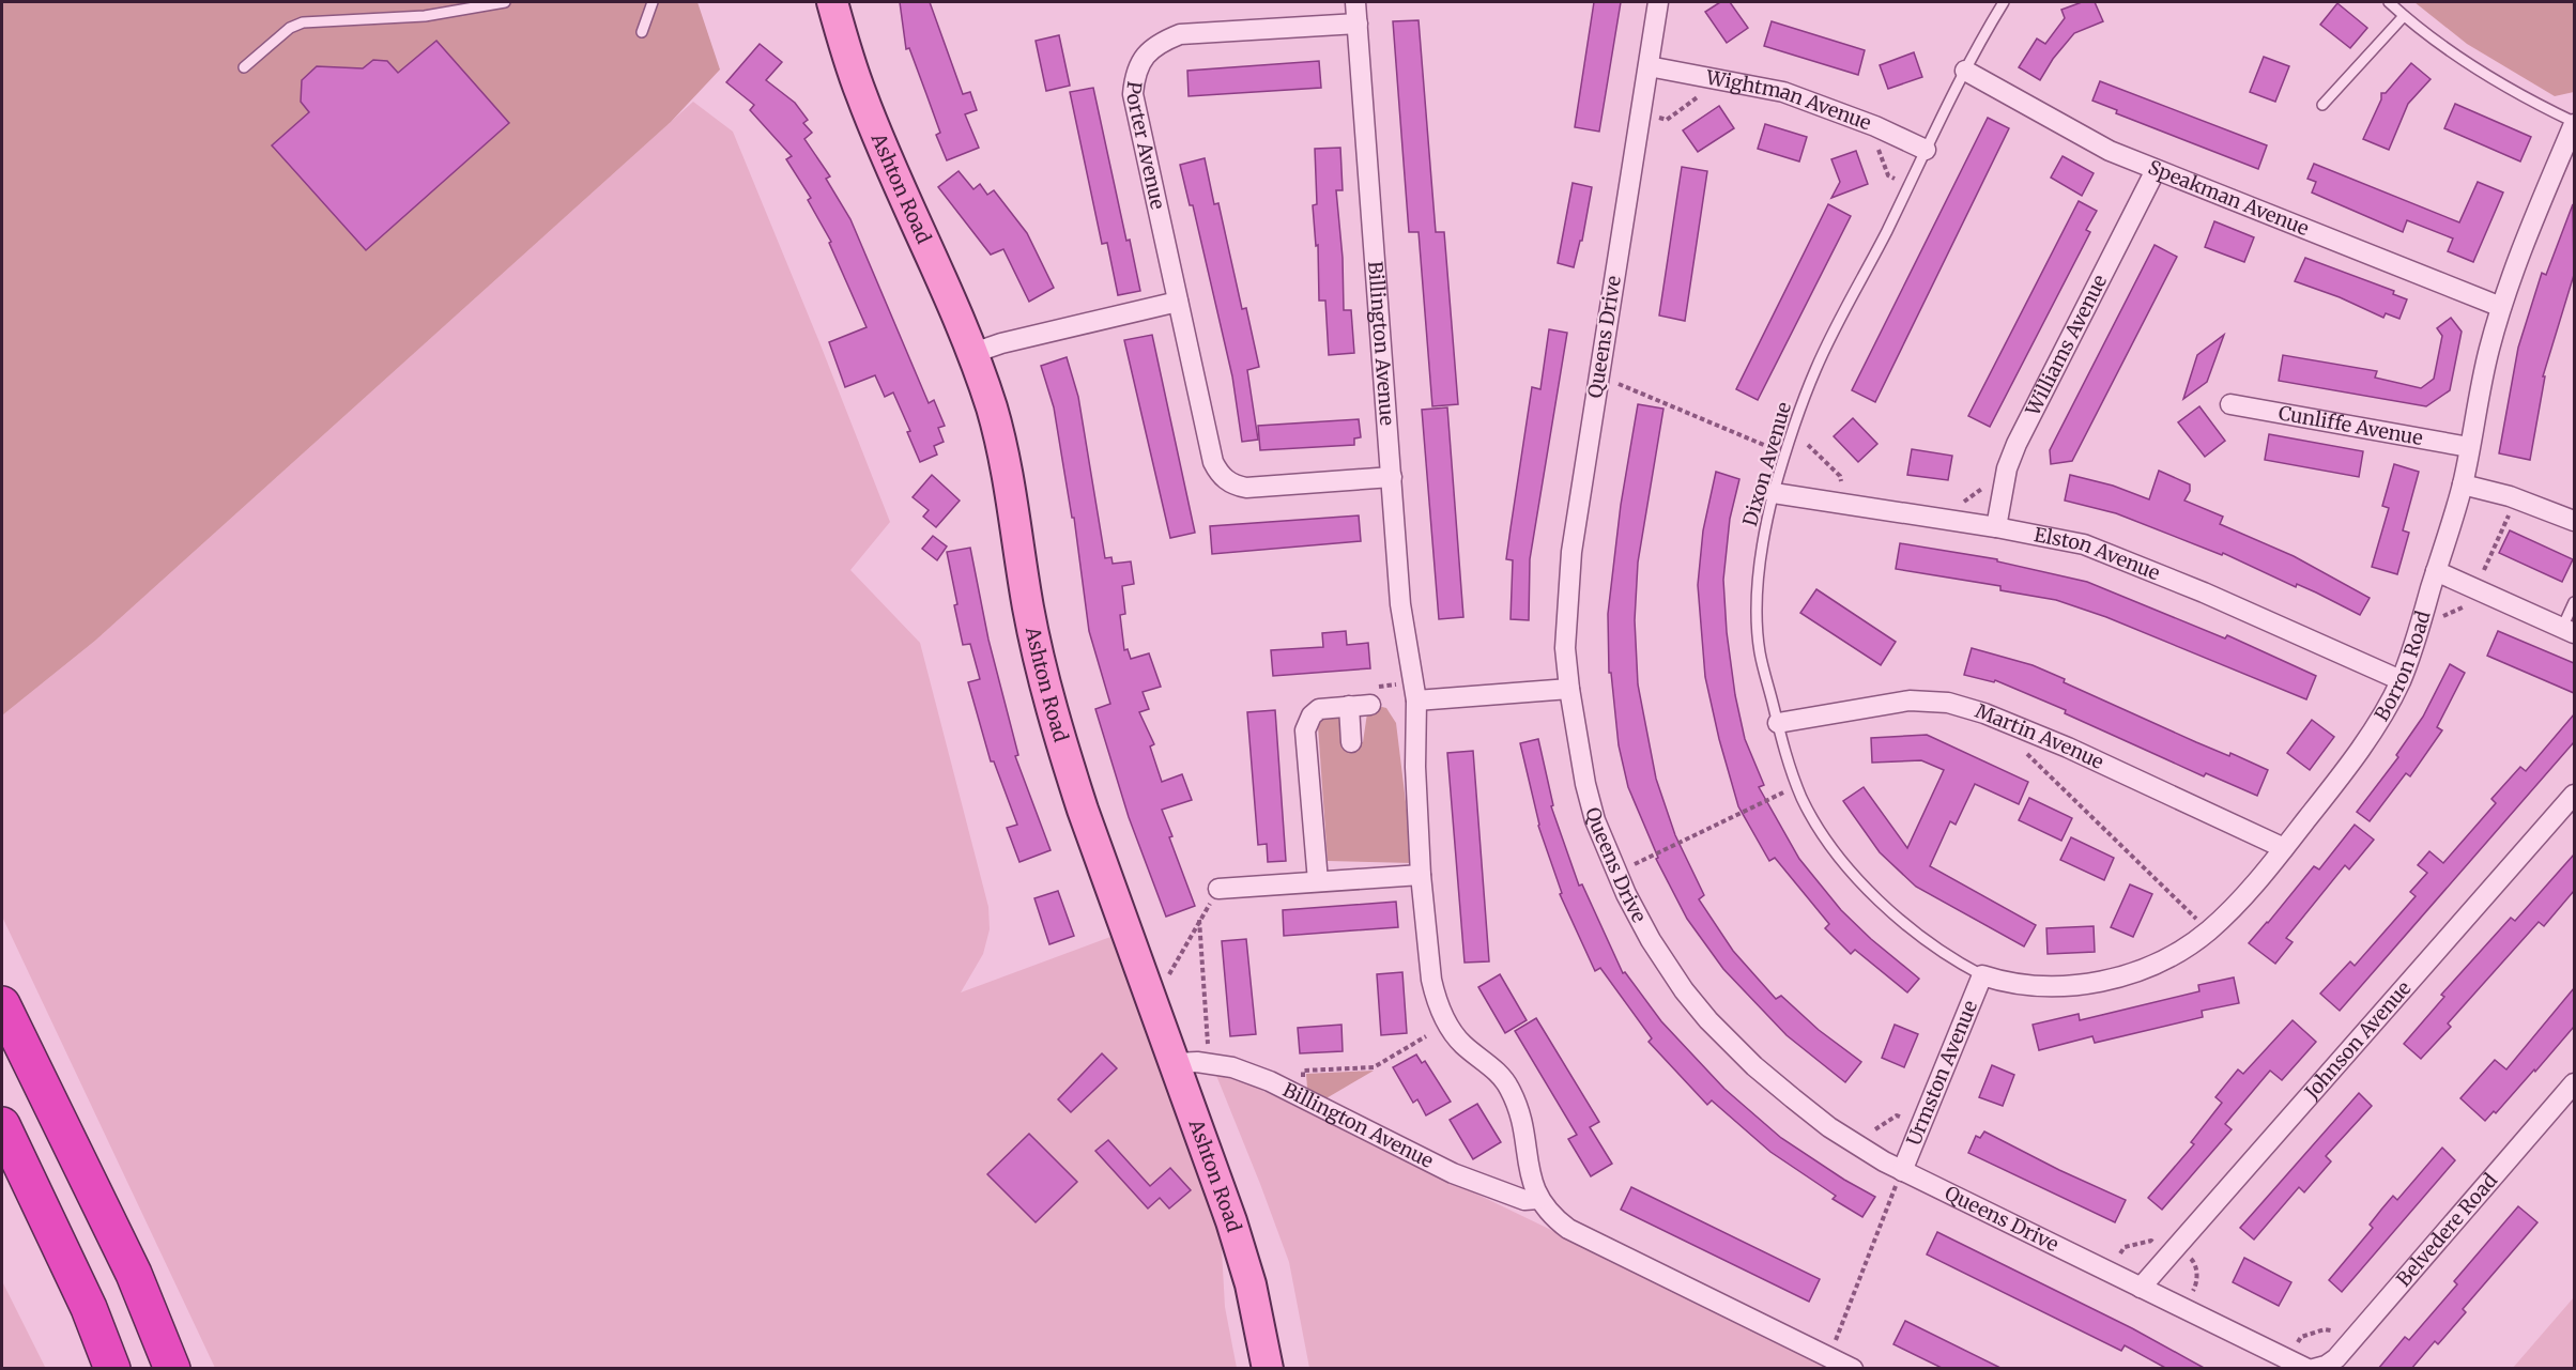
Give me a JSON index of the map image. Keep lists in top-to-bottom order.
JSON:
{
  "streets": {
    "main road": ["Ashton Road"],
    "street": [
      "Wightman Avenue",
      "Porter Avenue",
      "Speakman Avenue",
      "Queens Drive",
      "Billington Avenue",
      "Williams Avenue",
      "Cunliffe Avenue",
      "Elston Avenue",
      "Borron Road",
      "Martin Avenue",
      "Johnson Avenue",
      "Urmston Avenue",
      "Belvedere Road"
    ],
    "lane": ["Dixon Avenue"]
  },
  "crossings": [
    ["Wightman Avenue", "Queens Drive"],
    ["Wightman Avenue", "Dixon Avenue"],
    ["Porter Avenue", "Billington Avenue"],
    ["Ashton Road", "Billington Avenue"],
    ["Speakman Avenue", "Williams Avenue"],
    ["Speakman Avenue", "Dixon Avenue"],
    ["Speakman Avenue", "Borron Road"],
    ["Queens Drive", "Johnson Avenue"],
    ["Queens Drive", "Urmston Avenue"],
    ["Williams Avenue", "Elston Avenue"],
    ["Cunliffe Avenue", "Borron Road"],
    ["Dixon Avenue", "Elston Avenue"],
    ["Dixon Avenue", "Borron Road"],
    ["Dixon Avenue", "Martin Avenue"],
    ["Dixon Avenue", "Urmston Avenue"],
    ["Elston Avenue", "Borron Road"],
    ["Borron Road", "Martin Avenue"],
    ["Borron Road", "Urmston Avenue"]
  ]
}
